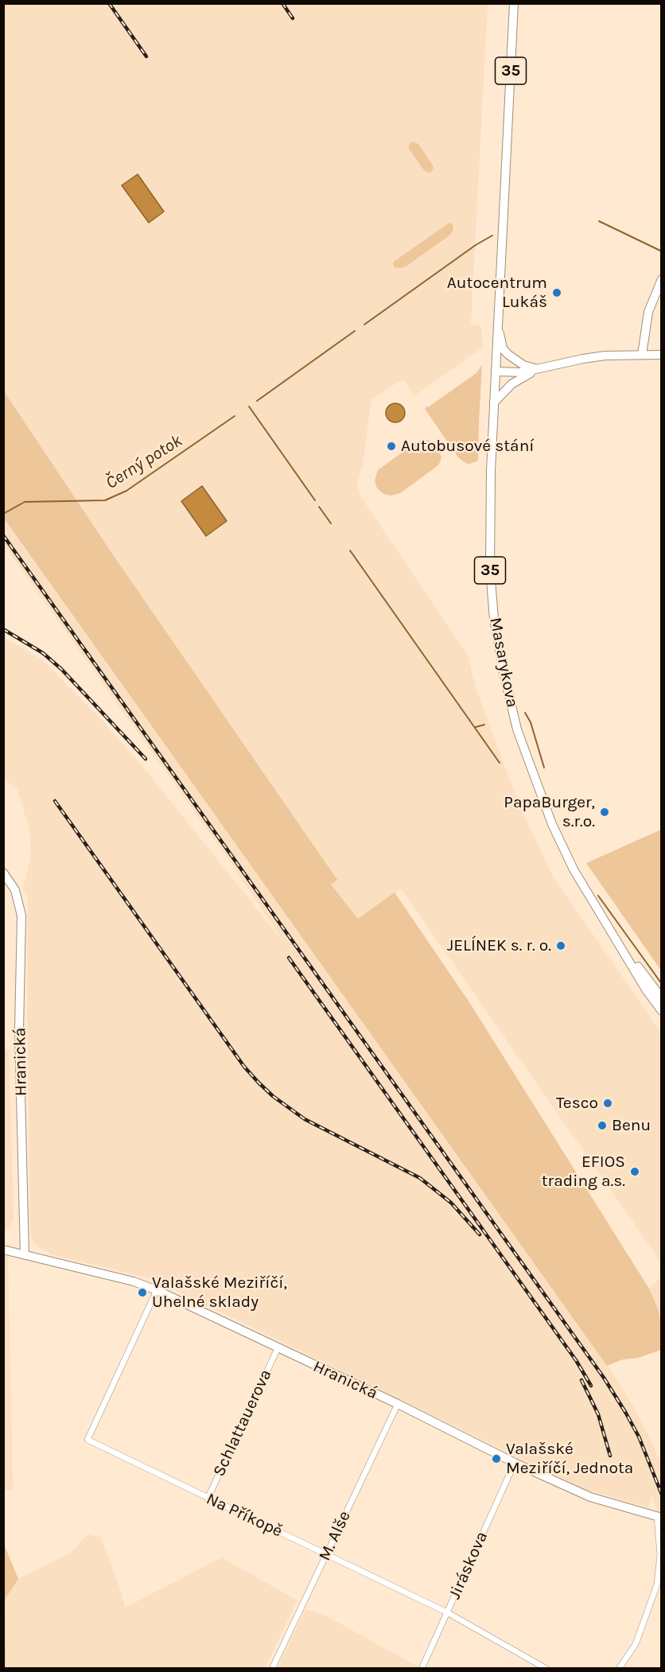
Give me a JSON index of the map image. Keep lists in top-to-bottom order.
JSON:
{
  "streets": {
    "street": [
      "35",
      "Masarykova",
      "Hranická",
      "Schlattauerova",
      "Na Příkopě",
      "M. Alše",
      "Jiráskova"
    ]
  },
  "crossings": [
    ["35", "Masarykova"],
    ["Hranická", "Schlattauerova"],
    ["Hranická", "Na Příkopě"],
    ["Hranická", "M. Alše"],
    ["Hranická", "Jiráskova"],
    ["Schlattauerova", "Na Příkopě"],
    ["Na Příkopě", "M. Alše"],
    ["Na Příkopě", "Jiráskova"]
  ],
  "water": ["Černý potok"],
  "places": [
    "Autocentrum Lukáš",
    "Autobusové stání",
    "PapaBurger, s.r.o.",
    "JELÍNEK s. r. o.",
    "Tesco",
    "Benu",
    "EFIOS trading a.s.",
    "Valašské Meziříčí, Uhelné sklady",
    "Valašské Meziříčí, Jednota"
  ]
}
